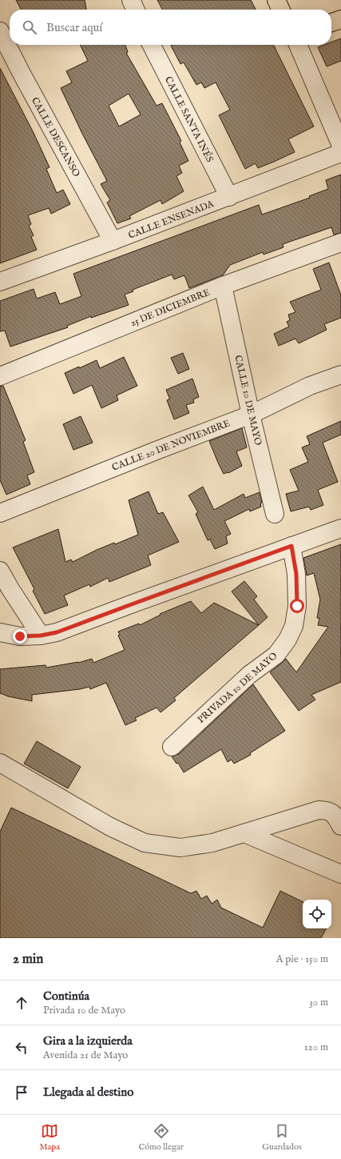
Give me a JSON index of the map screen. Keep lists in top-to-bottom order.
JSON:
{
  "streets": {
    "street": [
      "CALLE SANTA INÉS",
      "CALLE DESCANSO",
      "CALLE ENSENADA",
      "25 DE DICIEMBRE",
      "CALLE 10 DE MAYO",
      "CALLE 20 DE NOVIEMBRE",
      "PRIVADA 10 DE MAYO"
    ]
  },
  "crossings": [
    ["CALLE SANTA INÉS", "CALLE ENSENADA"],
    ["CALLE DESCANSO", "CALLE ENSENADA"],
    ["25 DE DICIEMBRE", "CALLE 10 DE MAYO"],
    ["CALLE 10 DE MAYO", "CALLE 20 DE NOVIEMBRE"]
  ],
  "page": {
    "search": "Buscar aquí",
    "heading": ["2 min", "A pie · 150 m"],
    "list": [
      ["Continúa", "Privada 10 de Mayo", "30 m"],
      ["Gira a la izquierda", "Avenida 21 de Mayo", "120 m"],
      "Llegada al destino"
    ],
    "nav": ["Mapa", "Cómo llegar", "Guardados"]
  }
}
